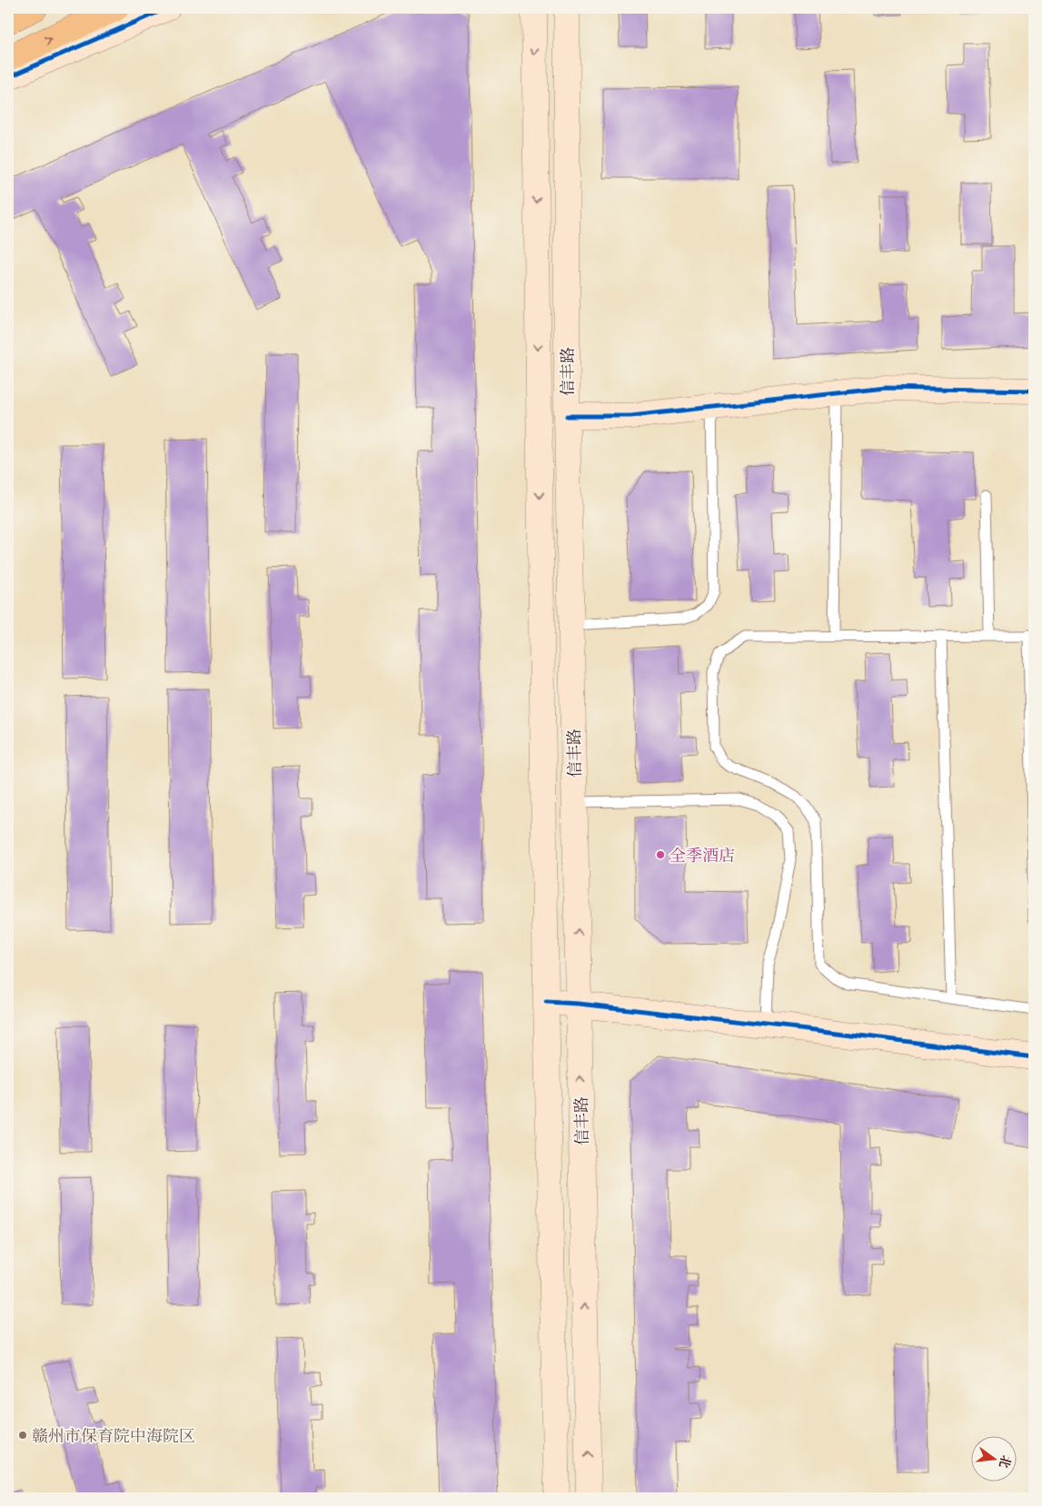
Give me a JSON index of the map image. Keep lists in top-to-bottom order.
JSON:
{
  "streets": {
    "main road": ["信丰路"]
  },
  "places": ["全季酒店", "赣州市保育院中海院区"],
  "north": "right"
}
